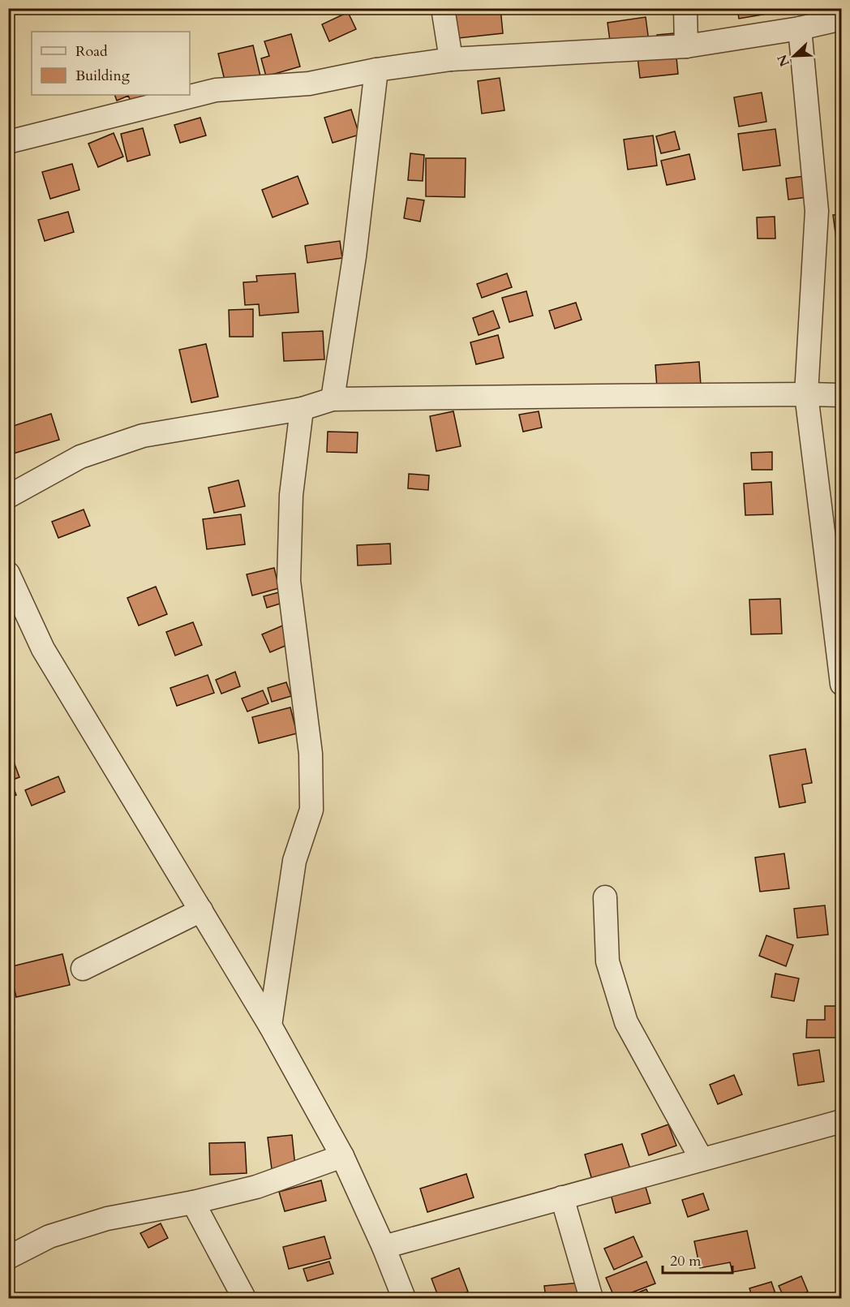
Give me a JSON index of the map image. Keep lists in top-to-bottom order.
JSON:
{
  "legend": ["Road", "Building"],
  "scale_bar": "20 m",
  "north": "bottom left"
}
